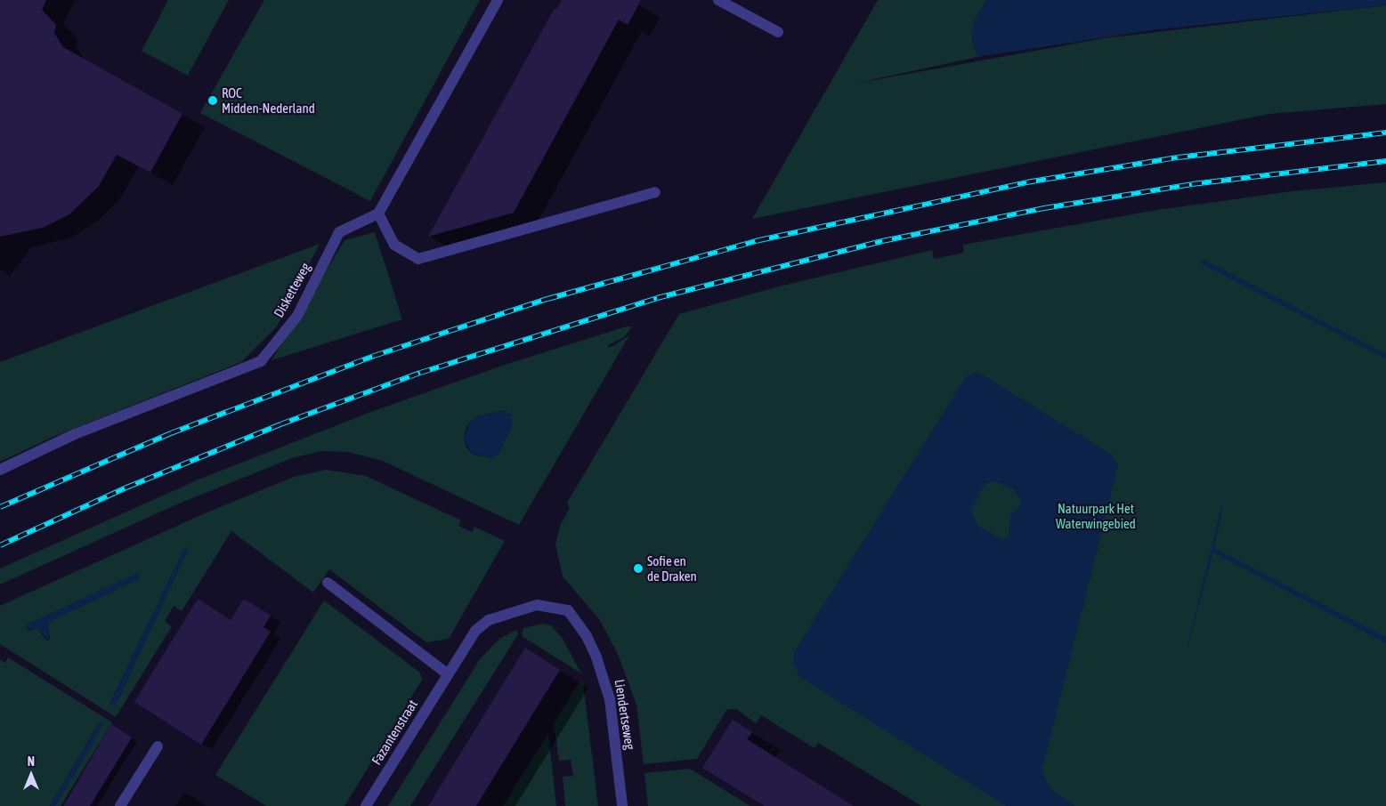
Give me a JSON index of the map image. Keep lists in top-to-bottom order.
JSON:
{
  "streets": {
    "street": ["Disketteweg", "Liendertseweg", "Fazantenstraat"]
  },
  "crossings": [
    ["Liendertseweg", "Fazantenstraat"]
  ],
  "parks": ["Natuurpark Het Waterwingebied"],
  "places": ["ROC Midden-Nederland", "Sofie en de Draken"],
  "north": "top"
}
